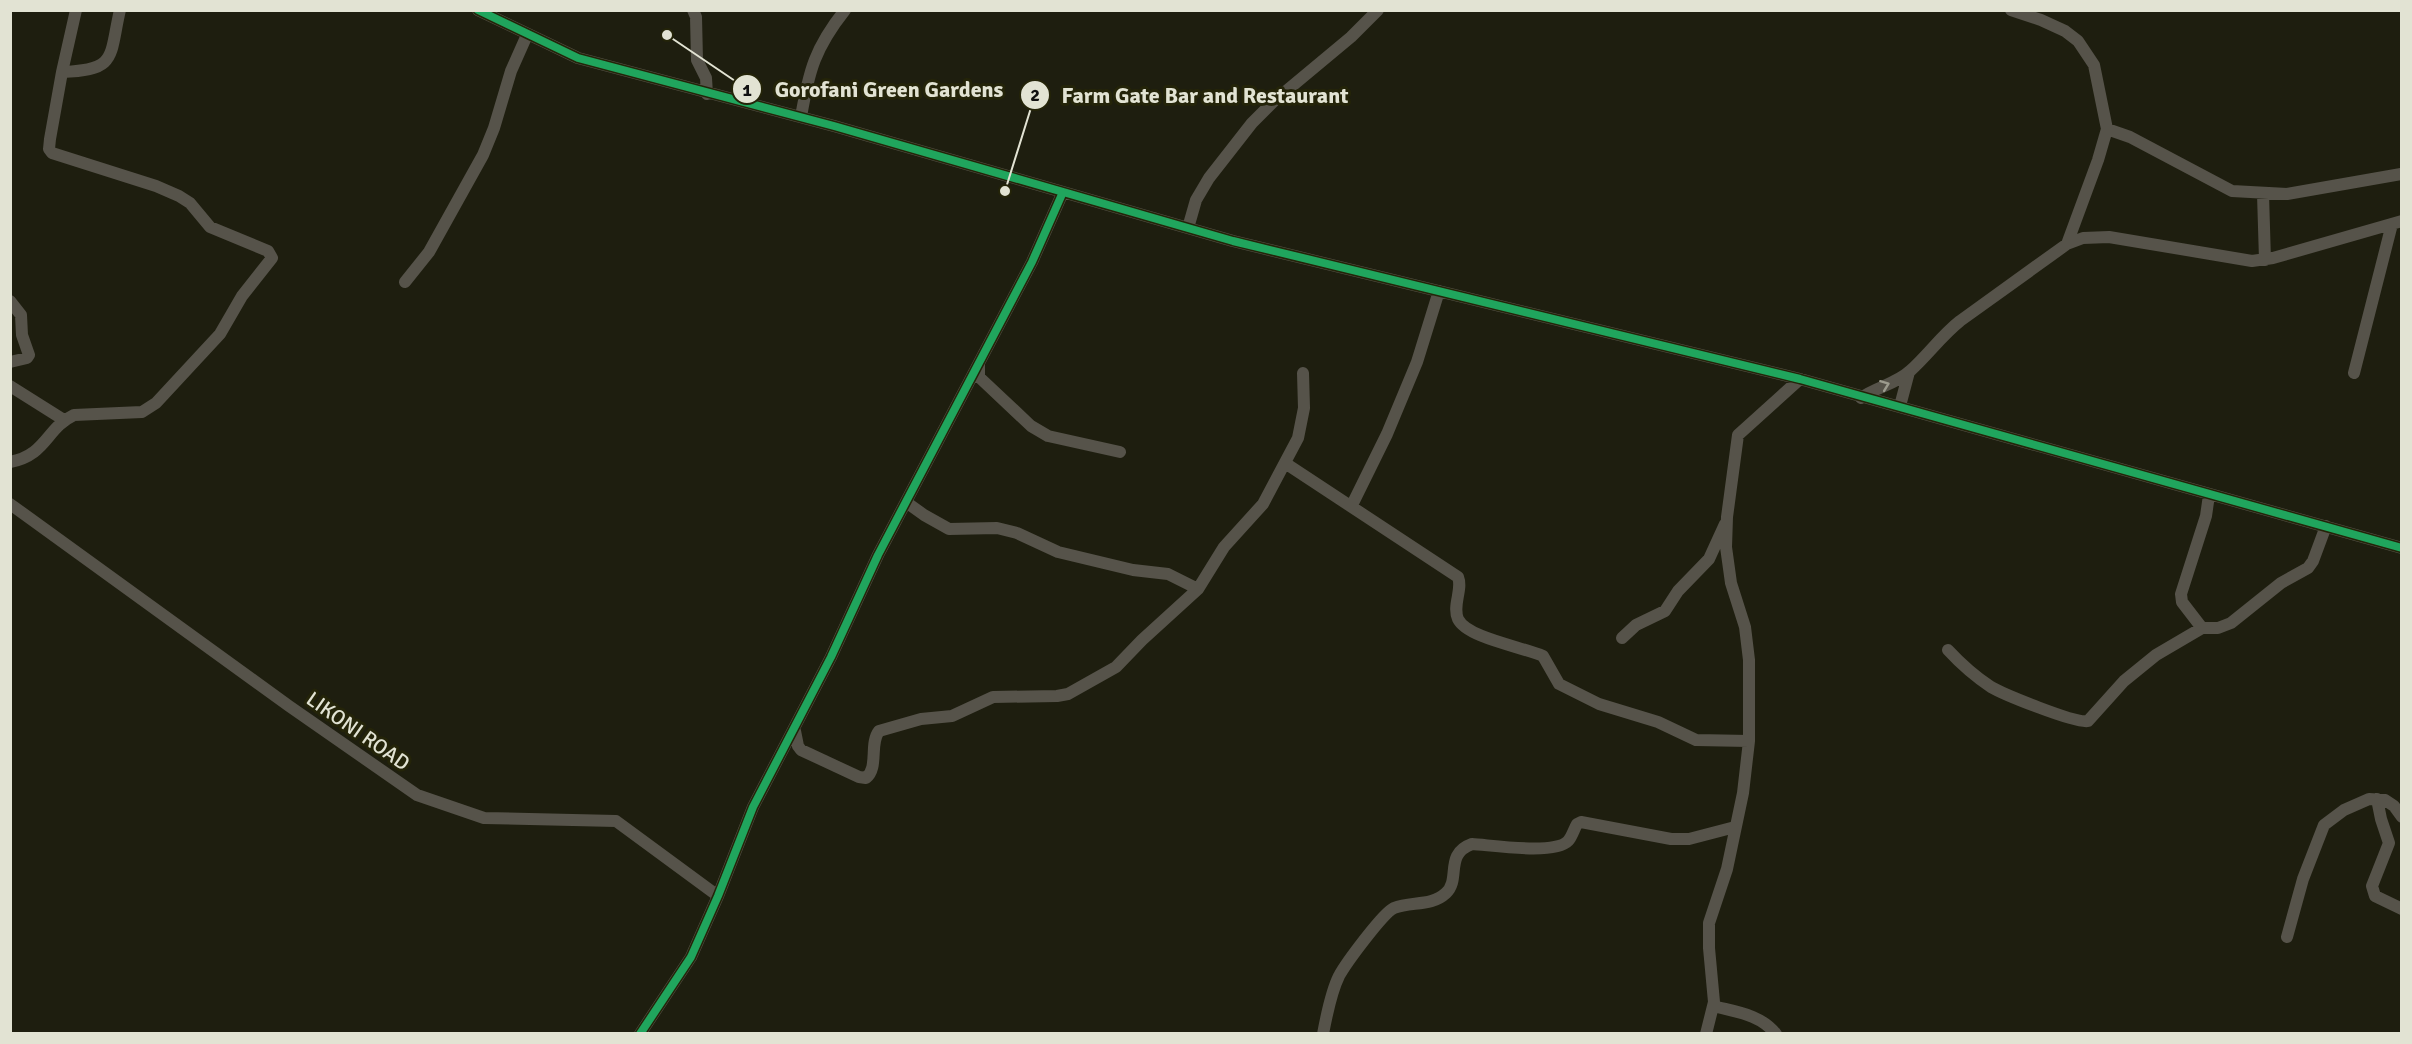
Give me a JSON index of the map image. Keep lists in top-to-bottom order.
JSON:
{
  "streets": {
    "street": ["LIKONI ROAD"]
  },
  "places": ["Gorofani Green Gardens", "Farm Gate Bar and Restaurant"]
}
